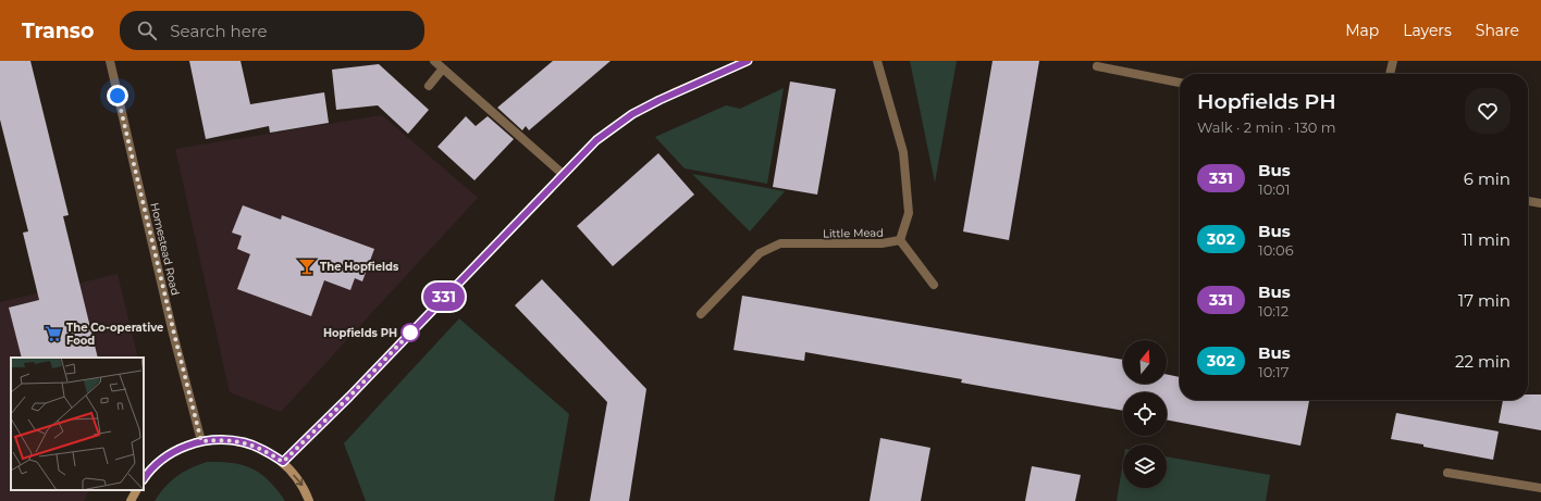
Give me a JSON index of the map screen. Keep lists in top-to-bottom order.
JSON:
{
  "streets": {
    "street": ["Little Mead", "Homestead Road"]
  },
  "places": {
    "bar": ["The Hopfields"],
    "other": ["Hopfields PH"],
    "supermarket": ["The Co-operative Food"]
  },
  "lines": ["bus line 331"],
  "north": "top",
  "page": {
    "header": "Transo",
    "search": "Search here",
    "nav": ["Map", "Layers", "Share"],
    "on_map": "331",
    "heading": ["Hopfields PH", "Walk · 2 min · 130 m"],
    "list": [
      {
        "mark": "331",
        "name": "Bus",
        "note": "10:01",
        "value": "6 min"
      },
      {
        "mark": "302",
        "name": "Bus",
        "note": "10:06",
        "value": "11 min"
      },
      {
        "mark": "331",
        "name": "Bus",
        "note": "10:12",
        "value": "17 min"
      },
      {
        "mark": "302",
        "name": "Bus",
        "note": "10:17",
        "value": "22 min"
      }
    ]
  }
}
